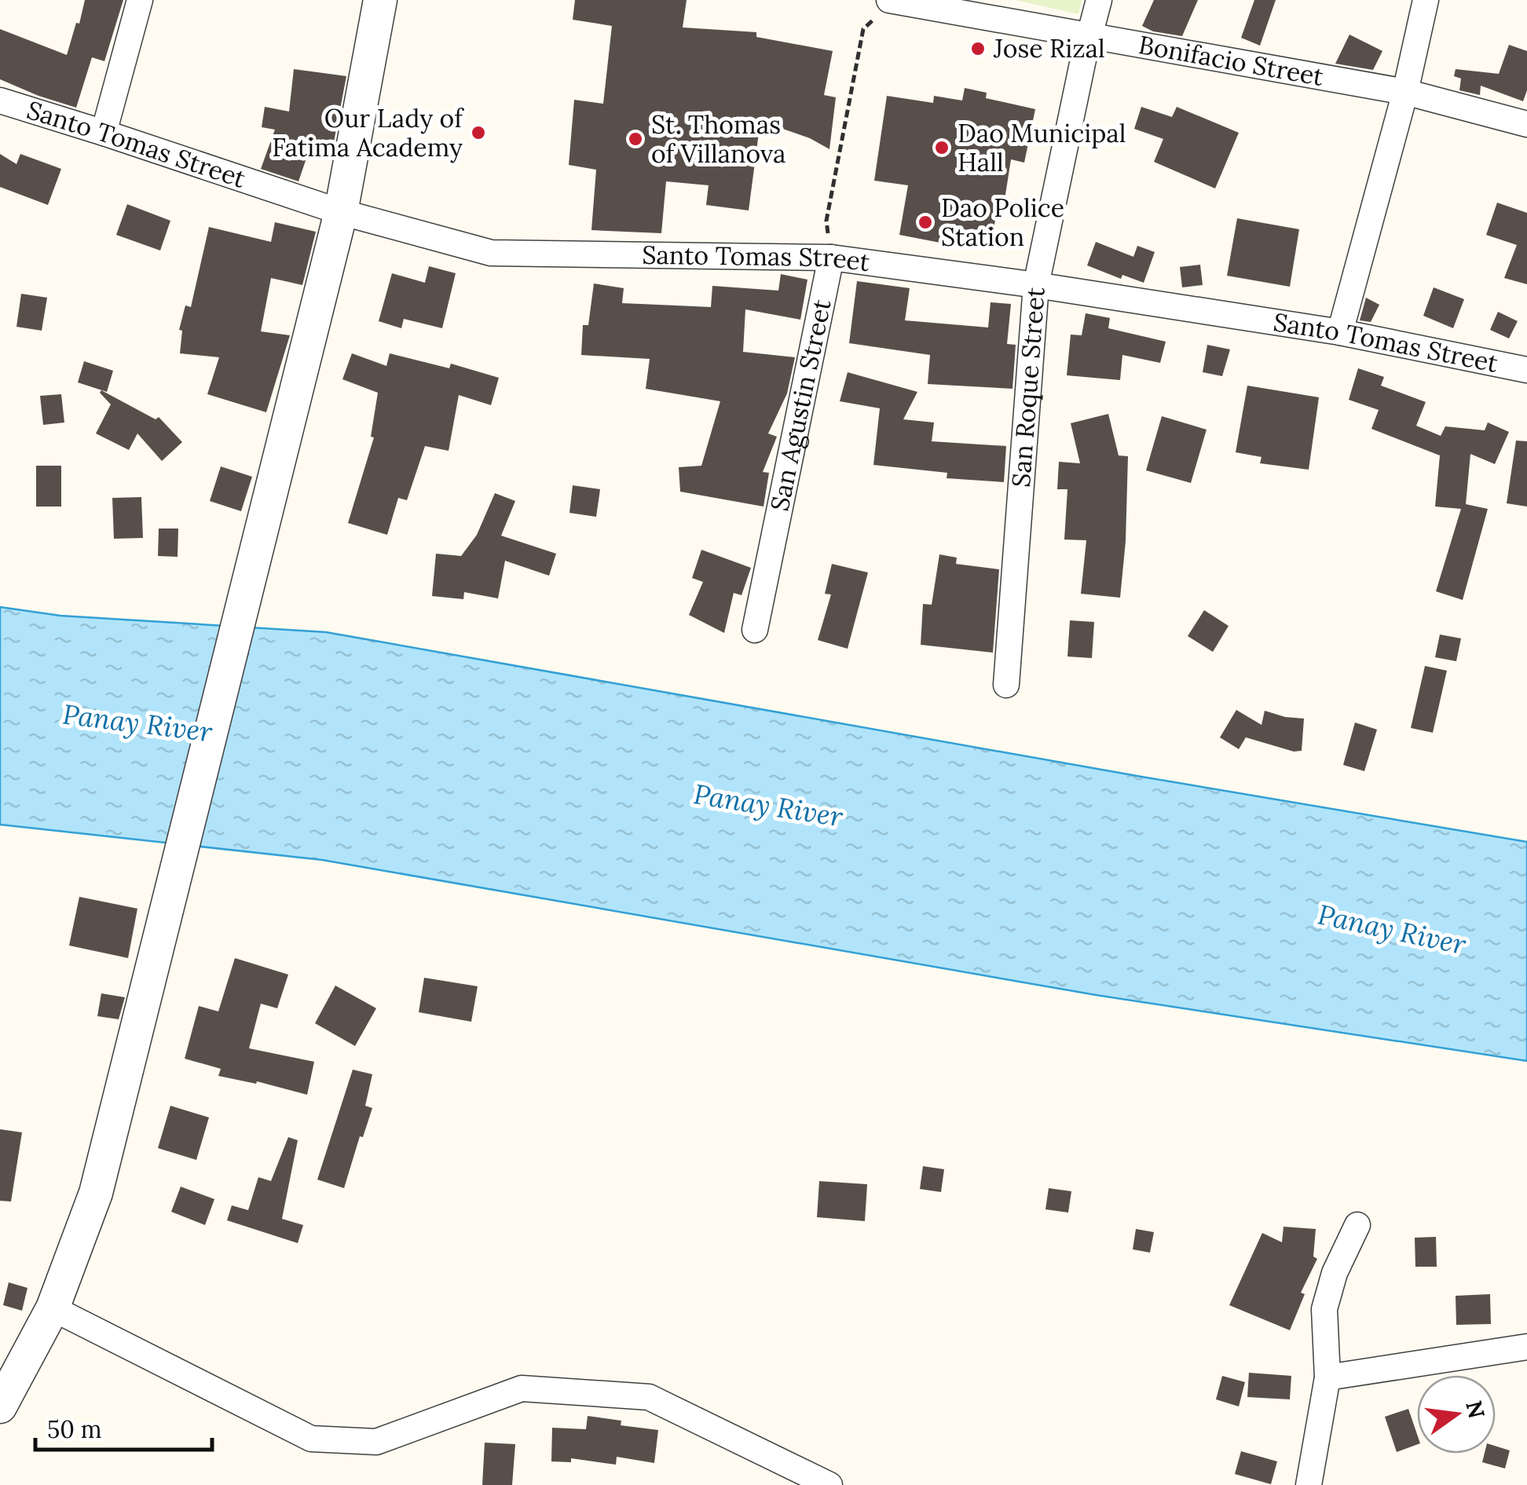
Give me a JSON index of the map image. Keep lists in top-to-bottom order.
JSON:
{
  "streets": {
    "street": [
      "Bonifacio Street",
      "Santo Tomas Street",
      "San Roque Street",
      "San Agustin Street"
    ]
  },
  "crossings": [
    ["Bonifacio Street", "San Roque Street"],
    ["Santo Tomas Street", "San Roque Street"],
    ["Santo Tomas Street", "San Agustin Street"]
  ],
  "water": ["Panay River"],
  "places": [
    "Jose Rizal",
    "Our Lady of Fatima Academy",
    "St. Thomas of Villanova",
    "Dao Municipal Hall",
    "Dao Police Station"
  ],
  "scale_bar": "50 m",
  "north": "right"
}
